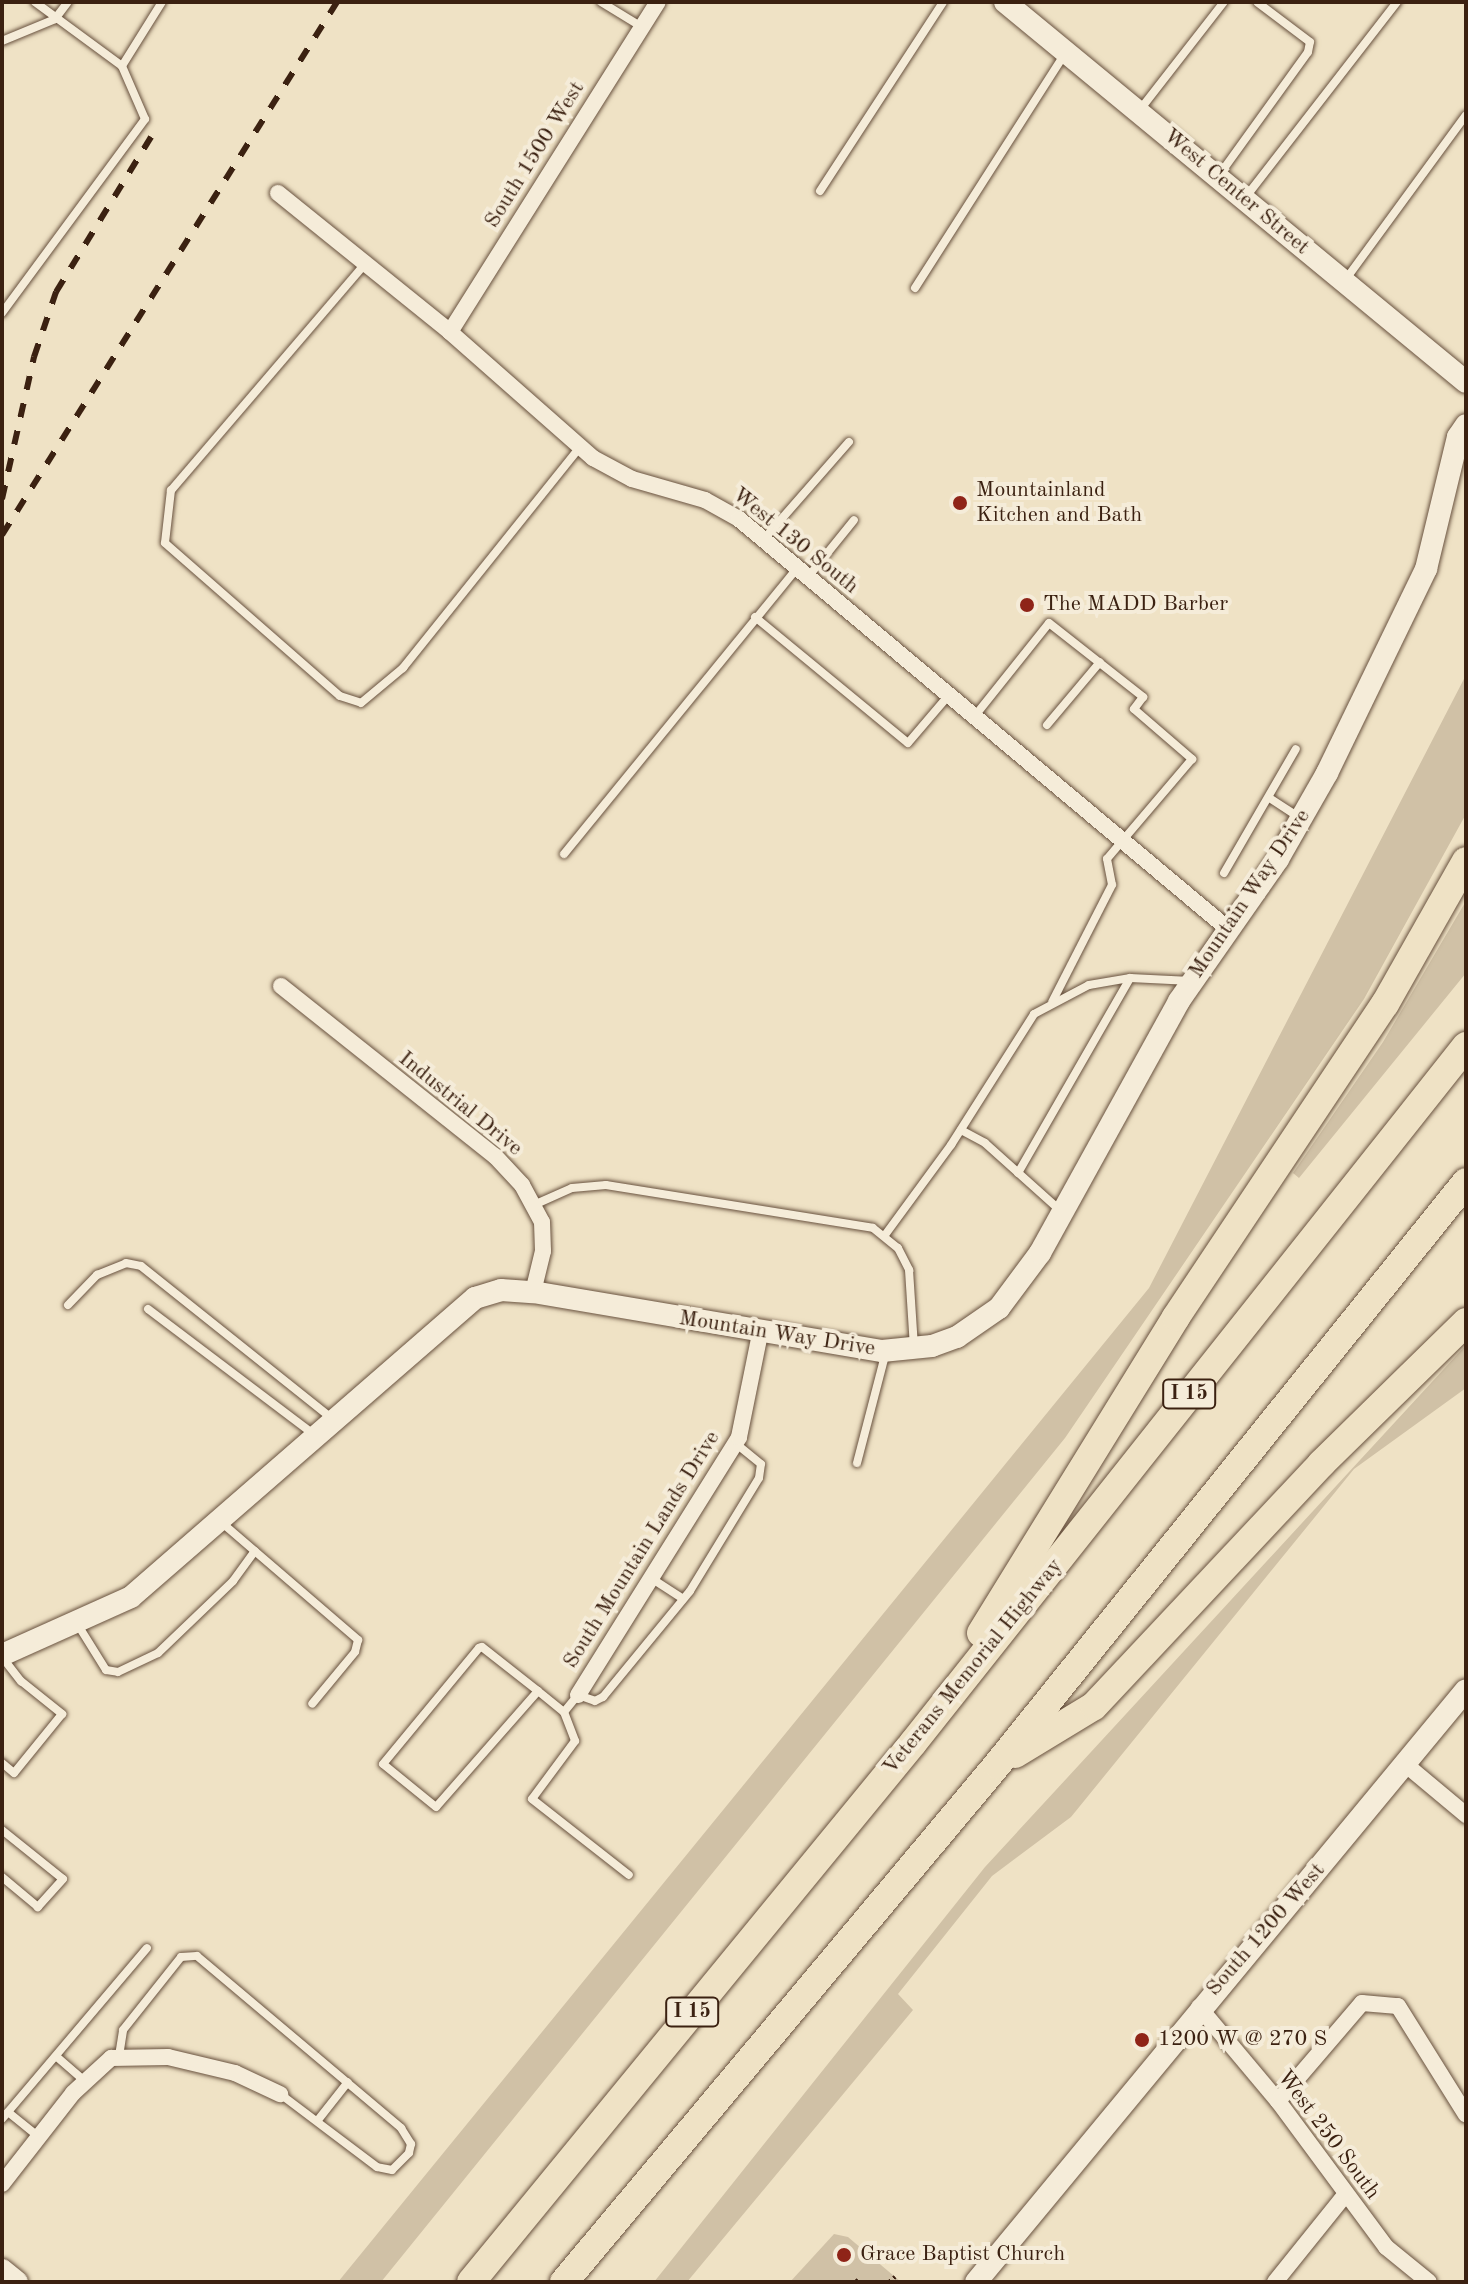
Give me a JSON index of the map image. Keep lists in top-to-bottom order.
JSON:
{
  "streets": {
    "highway": ["I 15", "Veterans Memorial Highway"],
    "street": [
      "South 1500 West",
      "West Center Street",
      "West 130 South",
      "Mountain Way Drive",
      "Industrial Drive",
      "South Mountain Lands Drive",
      "South 1200 West",
      "West 250 South"
    ]
  },
  "crossings": [
    ["South 1500 West", "West 130 South"],
    ["West 130 South", "Mountain Way Drive"],
    ["Mountain Way Drive", "South Mountain Lands Drive"],
    ["South 1200 West", "West 250 South"]
  ],
  "places": [
    "Mountainland Kitchen and Bath",
    "The MADD Barber",
    "1200 W @ 270 S",
    "Grace Baptist Church"
  ]
}
